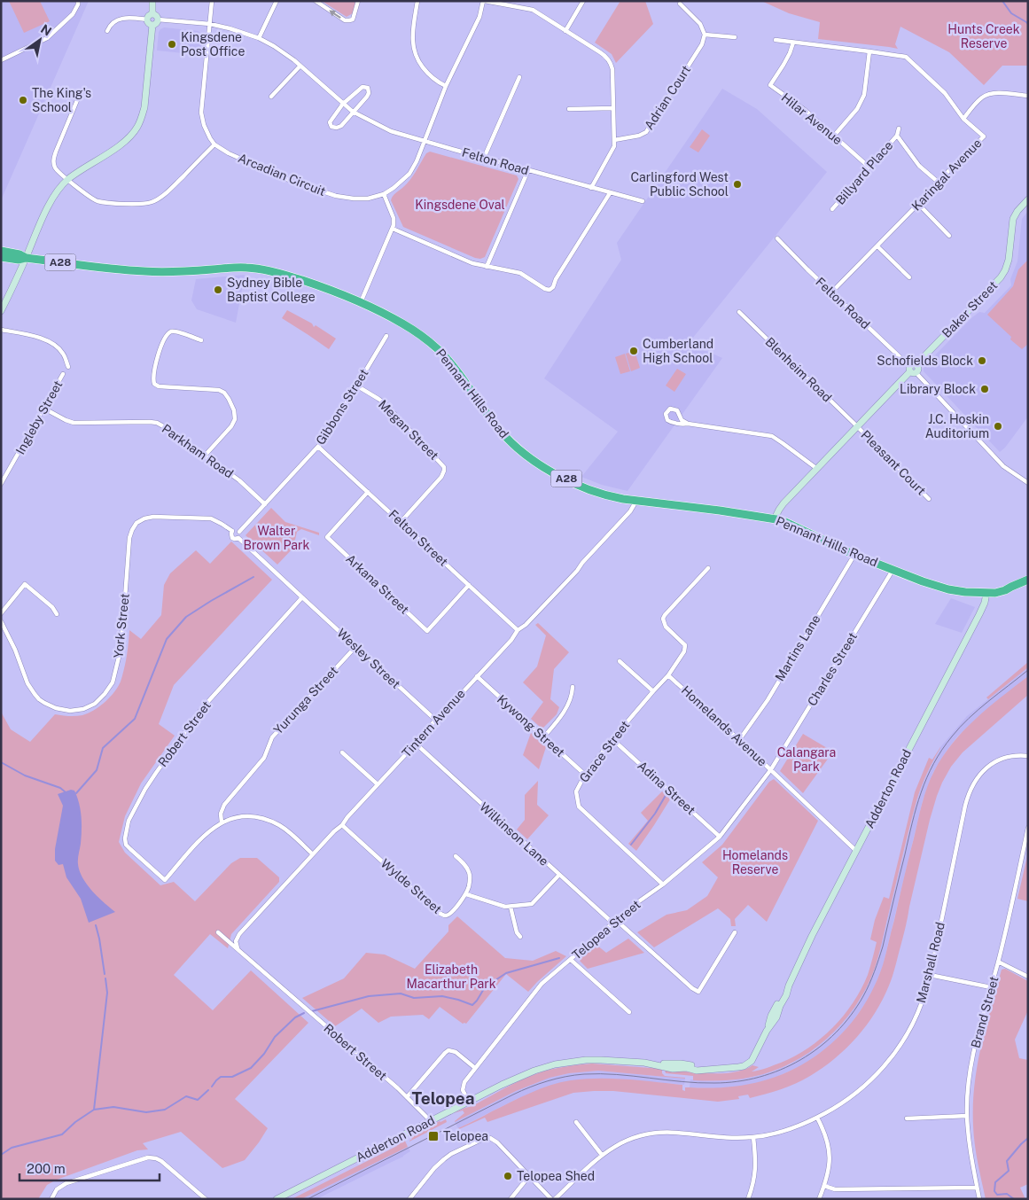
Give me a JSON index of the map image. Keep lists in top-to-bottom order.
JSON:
{
  "streets": {
    "highway": ["A28", "Pennant Hills Road"],
    "main road": ["Baker Street", "Adderton Road"],
    "street": [
      "Adrian Court",
      "Hilar Avenue",
      "Felton Road",
      "Billyard Place",
      "Arcadian Circuit",
      "Karingal Avenue",
      "Blenheim Road",
      "Gibbons Street",
      "Ingleby Street",
      "Megan Street",
      "Parkham Road",
      "Pleasant Court",
      "Felton Street",
      "Arkana Street",
      "York Street",
      "Martins Lane",
      "Wesley Street",
      "Charles Street",
      "Yurunga Street",
      "Tintern Avenue",
      "Kywong Street",
      "Homelands Avenue",
      "Robert Street",
      "Grace Street",
      "Adina Street",
      "Wilkinson Lane",
      "Wylde Street",
      "Telopea Street",
      "Marshall Road",
      "Brand Street"
    ]
  },
  "crossings": [
    ["Hilar Avenue", "Billyard Place"],
    ["Hilar Avenue", "Karingal Avenue"],
    ["Felton Road", "Arcadian Circuit"],
    ["Felton Road", "Karingal Avenue"],
    ["Felton Road", "Baker Street"],
    ["Baker Street", "Blenheim Road"],
    ["Baker Street", "Pennant Hills Road"],
    ["Baker Street", "Pleasant Court"],
    ["Blenheim Road", "Pleasant Court"],
    ["Pennant Hills Road", "Martins Lane"],
    ["Pennant Hills Road", "Charles Street"],
    ["Pennant Hills Road", "Tintern Avenue"],
    ["Pennant Hills Road", "Adderton Road"],
    ["Gibbons Street", "Megan Street"],
    ["Gibbons Street", "Parkham Road"],
    ["Gibbons Street", "Felton Street"],
    ["Gibbons Street", "York Street"],
    ["Ingleby Street", "Parkham Road"],
    ["Megan Street", "Felton Street"],
    ["Felton Street", "Arkana Street"],
    ["Felton Street", "Tintern Avenue"],
    ["Martins Lane", "Homelands Avenue"],
    ["Wesley Street", "Yurunga Street"],
    ["Wesley Street", "Tintern Avenue"],
    ["Wesley Street", "Robert Street"],
    ["Charles Street", "Homelands Avenue"],
    ["Charles Street", "Telopea Street"],
    ["Yurunga Street", "Robert Street"],
    ["Tintern Avenue", "Kywong Street"],
    ["Tintern Avenue", "Robert Street"],
    ["Tintern Avenue", "Wilkinson Lane"],
    ["Tintern Avenue", "Wylde Street"],
    ["Kywong Street", "Grace Street"],
    ["Homelands Avenue", "Grace Street"],
    ["Homelands Avenue", "Adderton Road"],
    ["Homelands Avenue", "Telopea Street"],
    ["Robert Street", "Adderton Road"],
    ["Grace Street", "Adina Street"],
    ["Grace Street", "Telopea Street"],
    ["Adina Street", "Telopea Street"],
    ["Adderton Road", "Telopea Street"],
    ["Wilkinson Lane", "Telopea Street"]
  ],
  "districts": ["Telopea"],
  "parks": [
    "Hunts Creek Reserve",
    "Kingsdene Oval",
    "Walter Brown Park",
    "Calangara Park",
    "Homelands Reserve",
    "Elizabeth Macarthur Park"
  ],
  "places": {
    "other": [
      "Kingsdene Post Office",
      "The King's School",
      "Carlingford West Public School",
      "Sydney Bible Baptist College",
      "Cumberland High School",
      "Schofields Block",
      "Library Block",
      "J.C. Hoskin Auditorium",
      "Telopea Shed"
    ],
    "transit": ["Telopea"]
  },
  "scale_bar": "200 m",
  "north": "top right"
}
